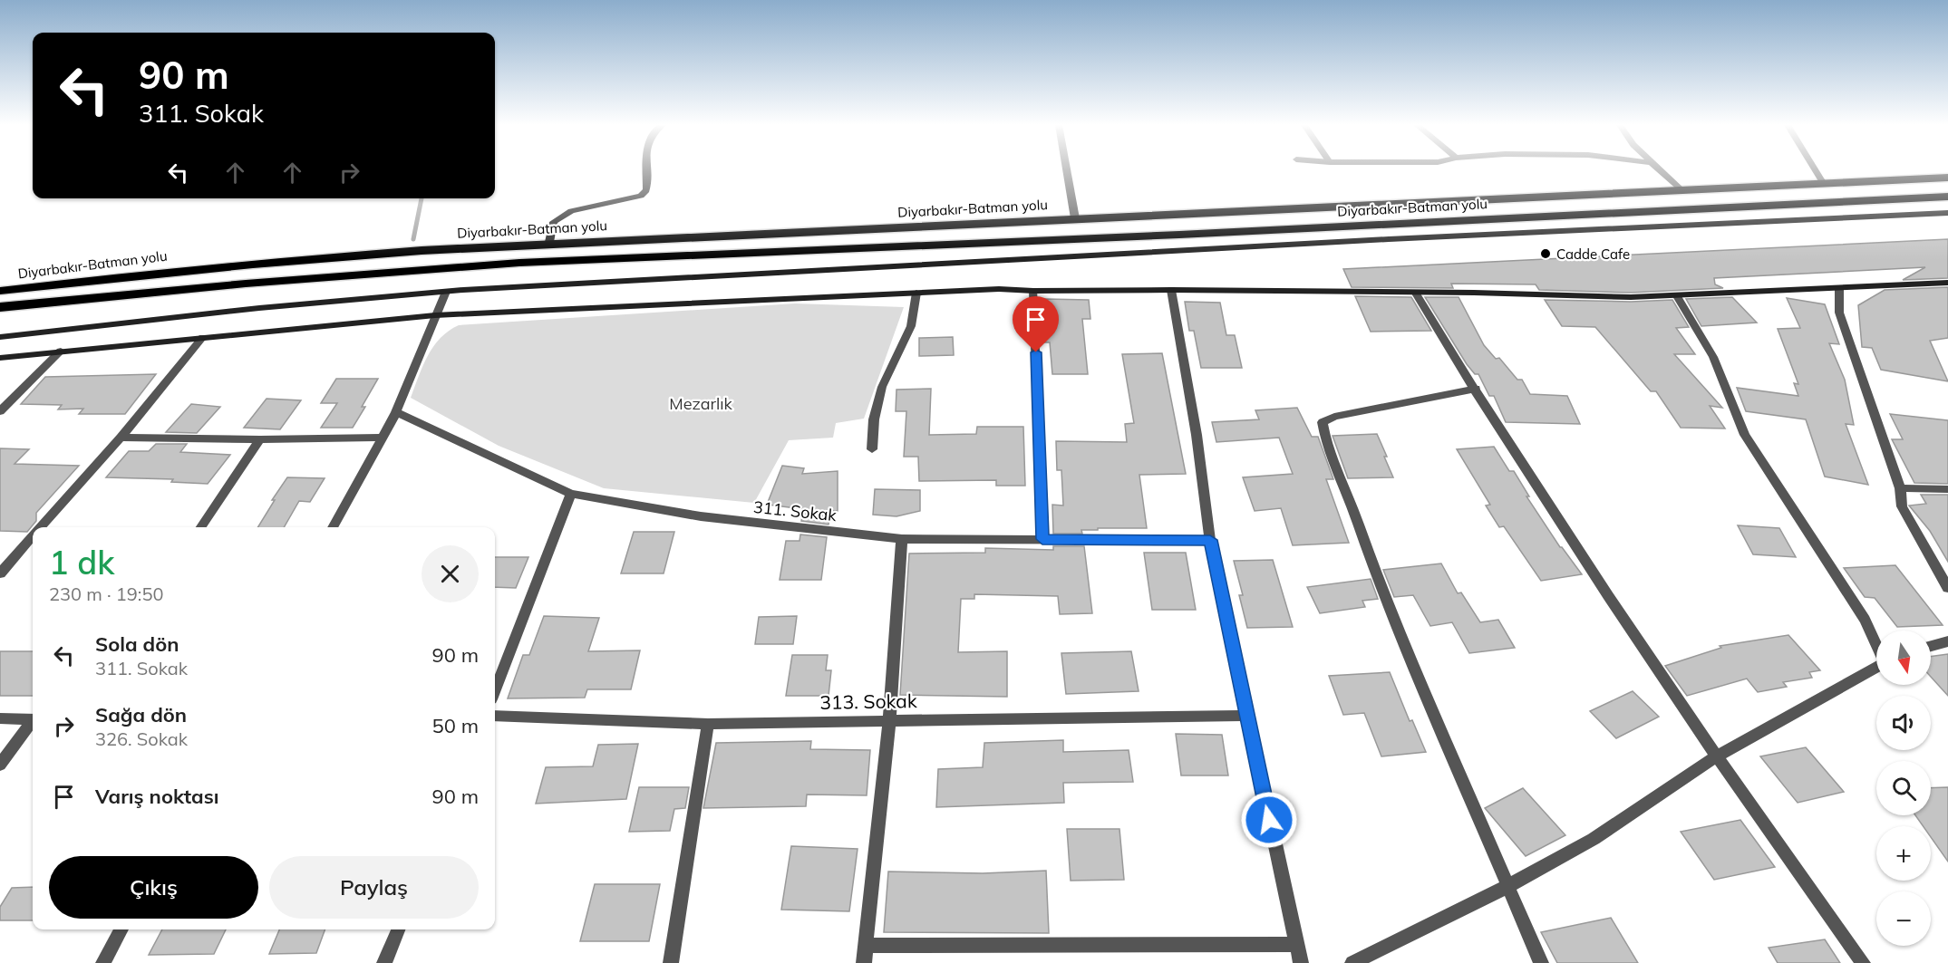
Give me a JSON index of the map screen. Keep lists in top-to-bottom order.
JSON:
{
  "streets": {
    "highway": ["Diyarbakır-Batman yolu"],
    "street": ["311. Sokak", "313. Sokak"]
  },
  "parks": ["Mezarlık"],
  "places": ["Cadde Cafe"],
  "north": "bottom",
  "page": {
    "turn": ["90 m", "311. Sokak"],
    "heading": ["1 dk", "230 m · 19:50"],
    "list": [
      {
        "name": "Sola dön",
        "note": "311. Sokak",
        "value": "90 m"
      },
      {
        "name": "Sağa dön",
        "note": "326. Sokak",
        "value": "50 m"
      },
      {
        "name": "Varış noktası",
        "value": "90 m"
      }
    ],
    "map_buttons": ["+", "−"],
    "buttons": ["Çıkış", "Paylaş"]
  }
}
